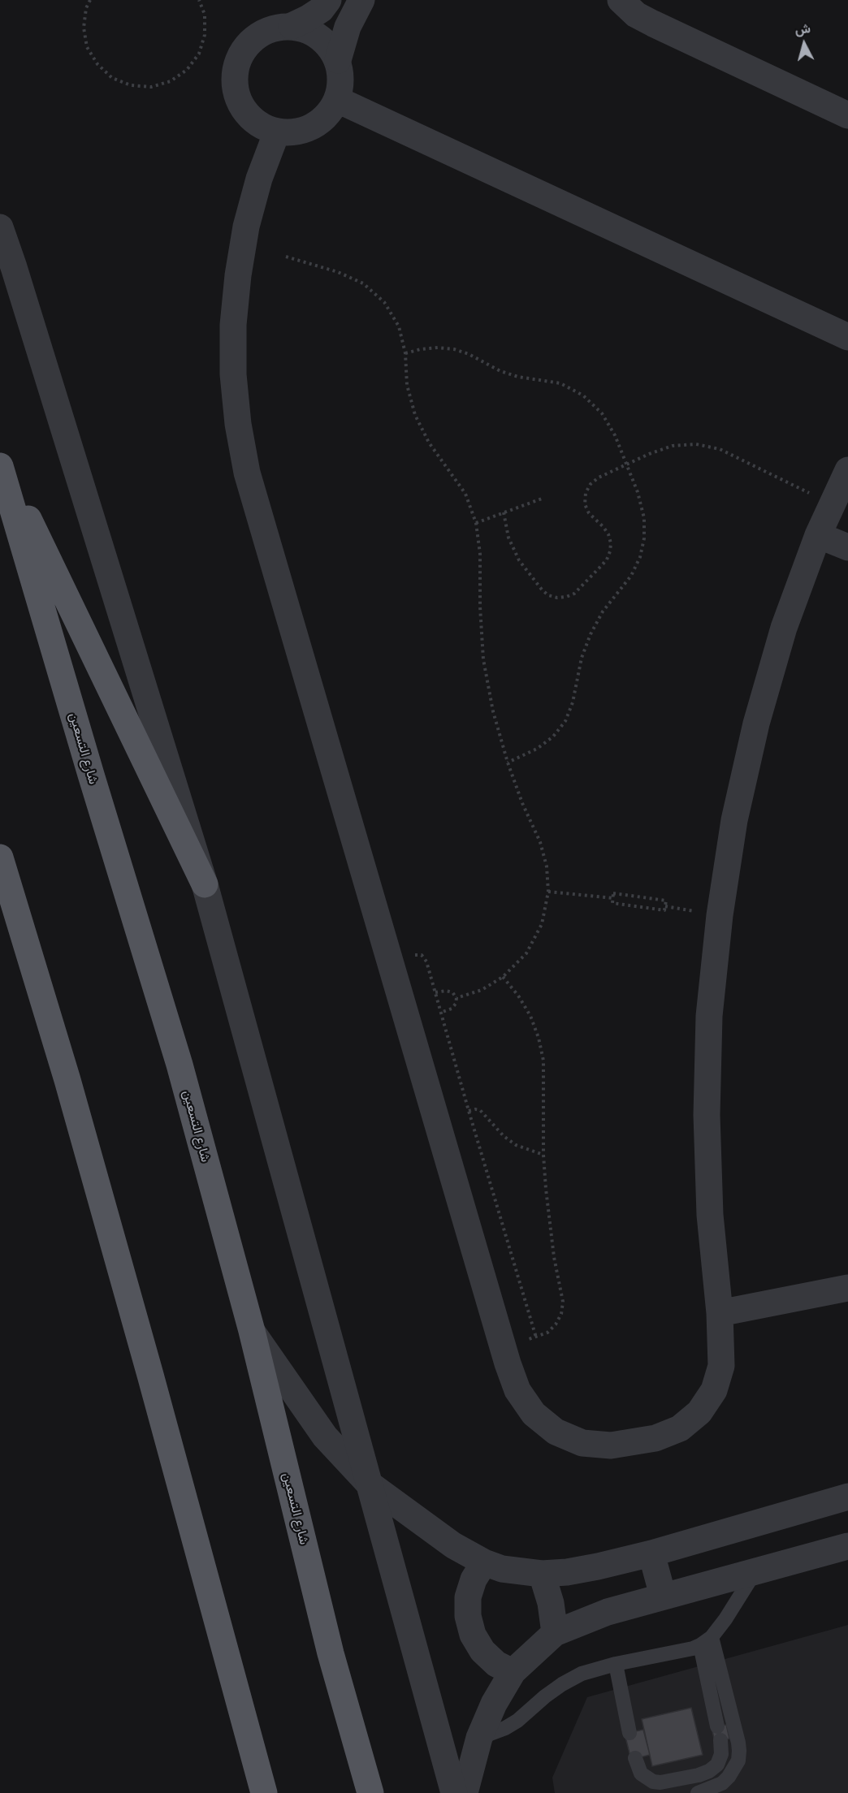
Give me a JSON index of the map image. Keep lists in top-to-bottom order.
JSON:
{
  "streets": {
    "main road": ["شارع التسعين"]
  },
  "north": "top"
}
